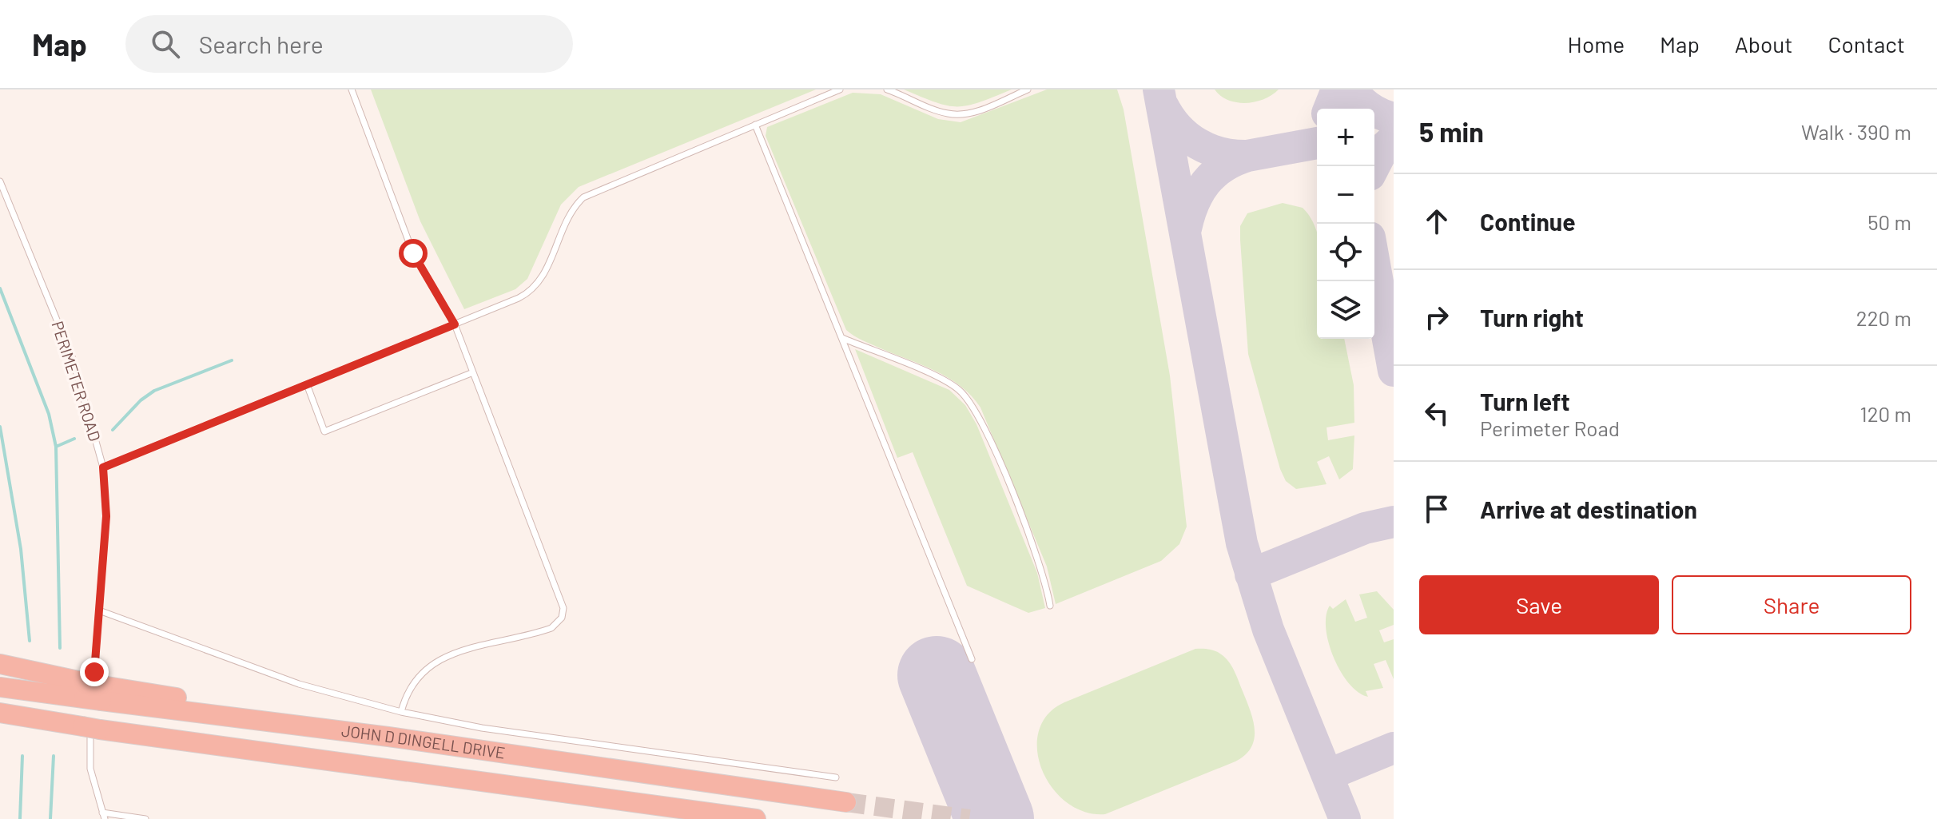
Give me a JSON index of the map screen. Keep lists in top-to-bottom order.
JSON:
{
  "streets": {
    "highway": ["JOHN D DINGELL DRIVE"],
    "lane": ["PERIMETER ROAD"]
  },
  "crossings": [
    ["PERIMETER ROAD", "JOHN D DINGELL DRIVE"]
  ],
  "page": {
    "header": "Map",
    "search": "Search here",
    "nav": [
      "Home",
      "Map",
      "About",
      "Contact"
    ],
    "heading": ["5 min", "Walk · 390 m"],
    "map_buttons": ["+", "−"],
    "list": [
      ["Continue", "50 m"],
      ["Turn right", "220 m"],
      ["Turn left", "Perimeter Road", "120 m"],
      "Arrive at destination"
    ],
    "buttons": ["Save", "Share"]
  }
}
